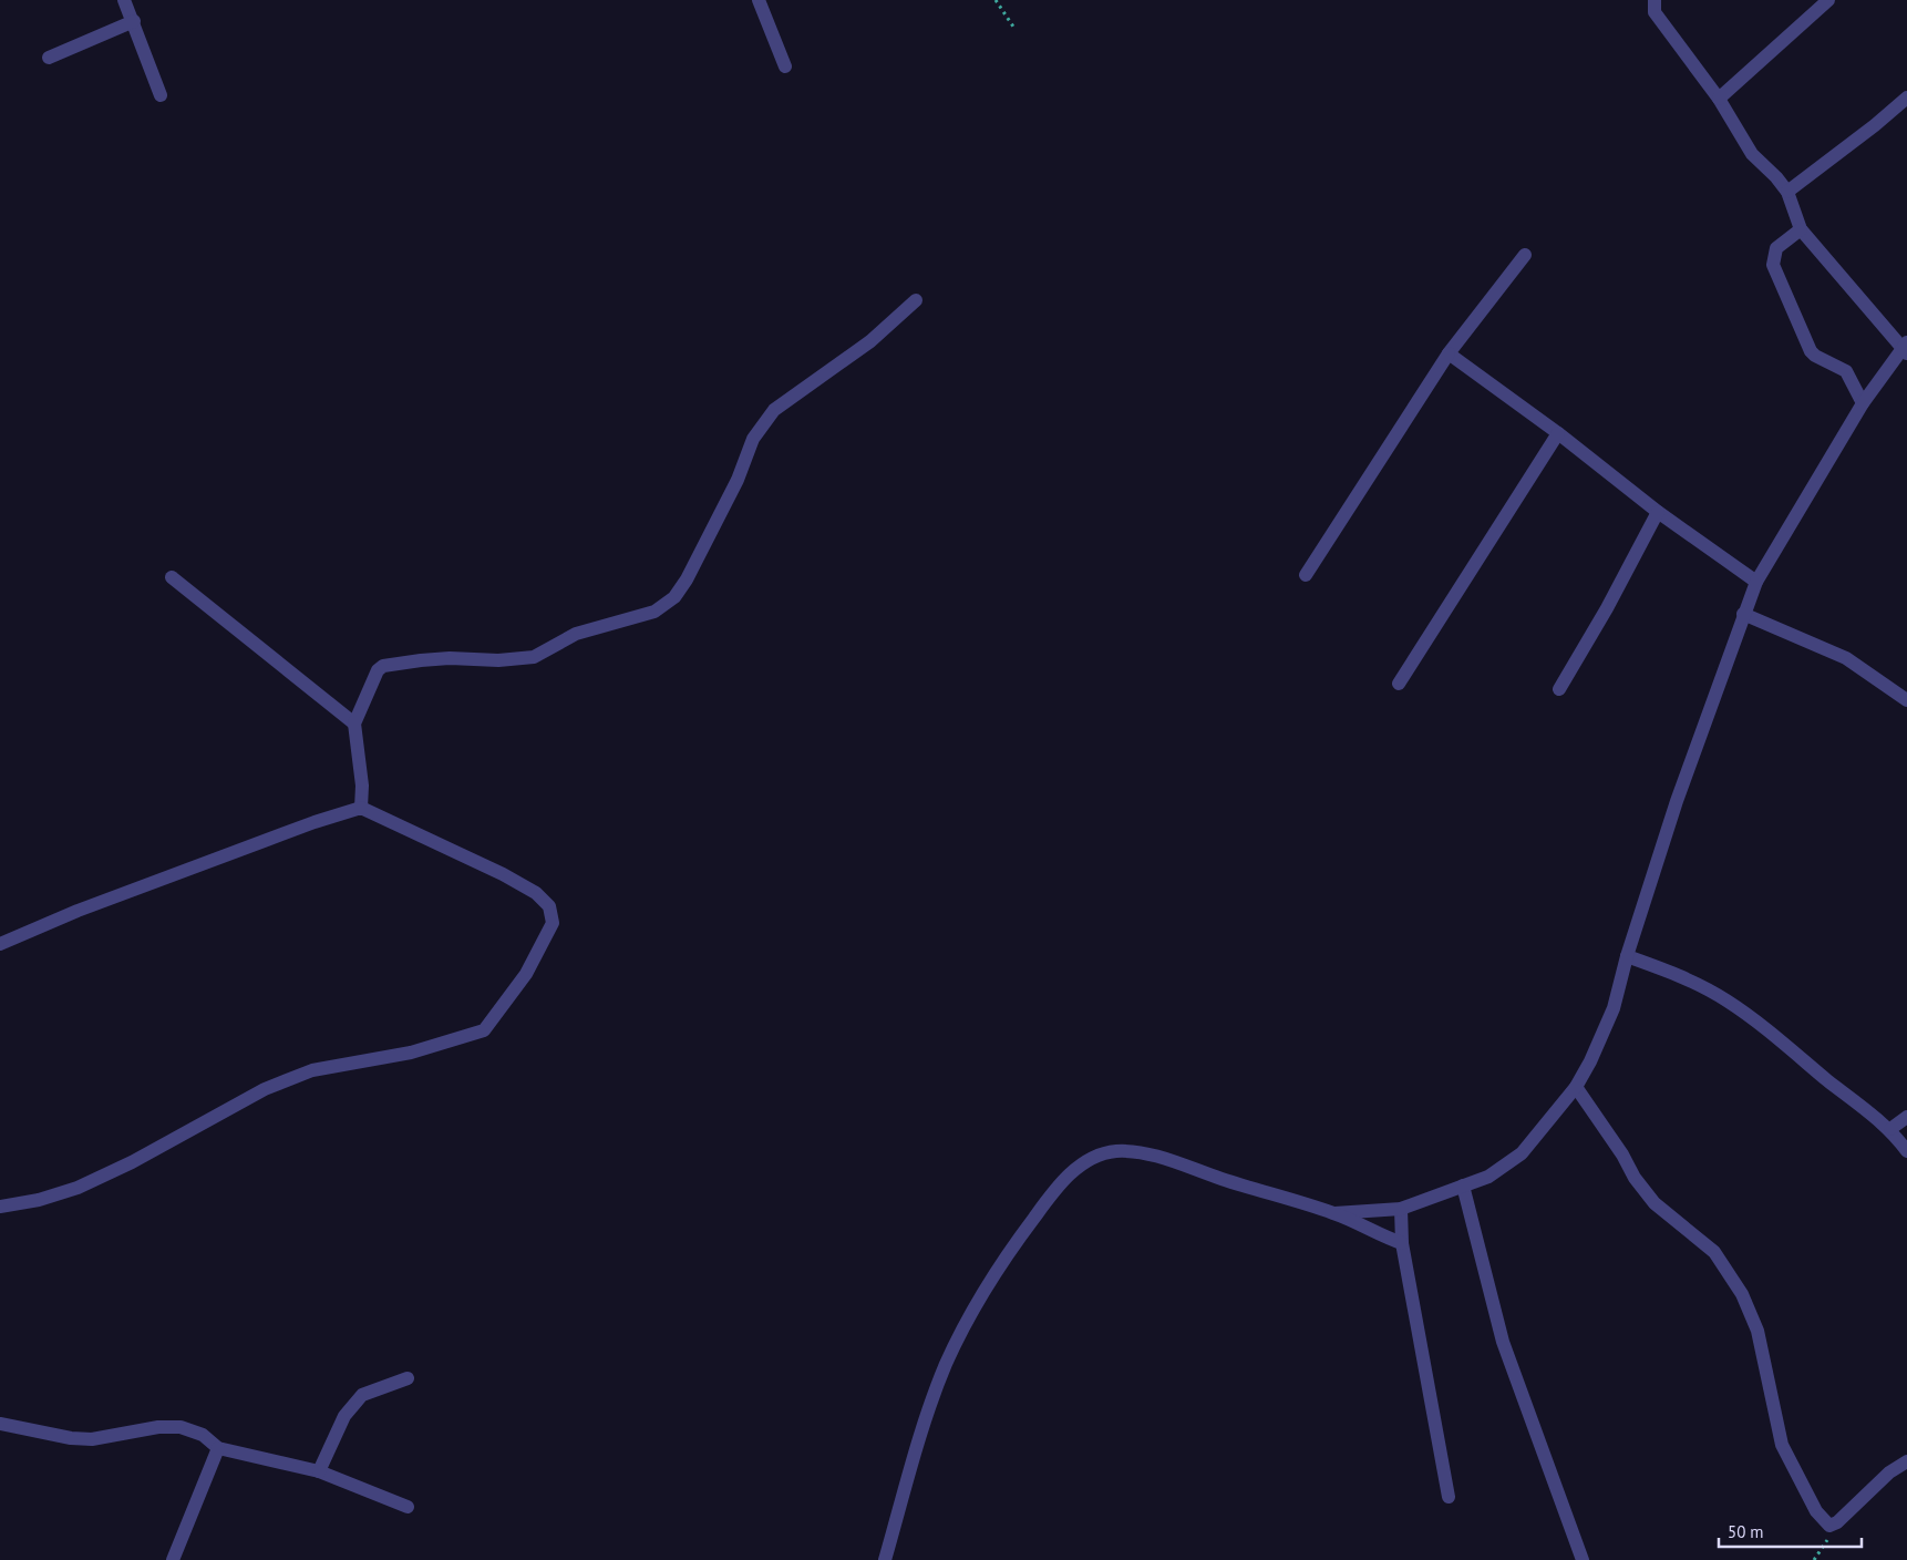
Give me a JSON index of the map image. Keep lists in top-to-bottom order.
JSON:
{
  "scale_bar": "50 m"
}
